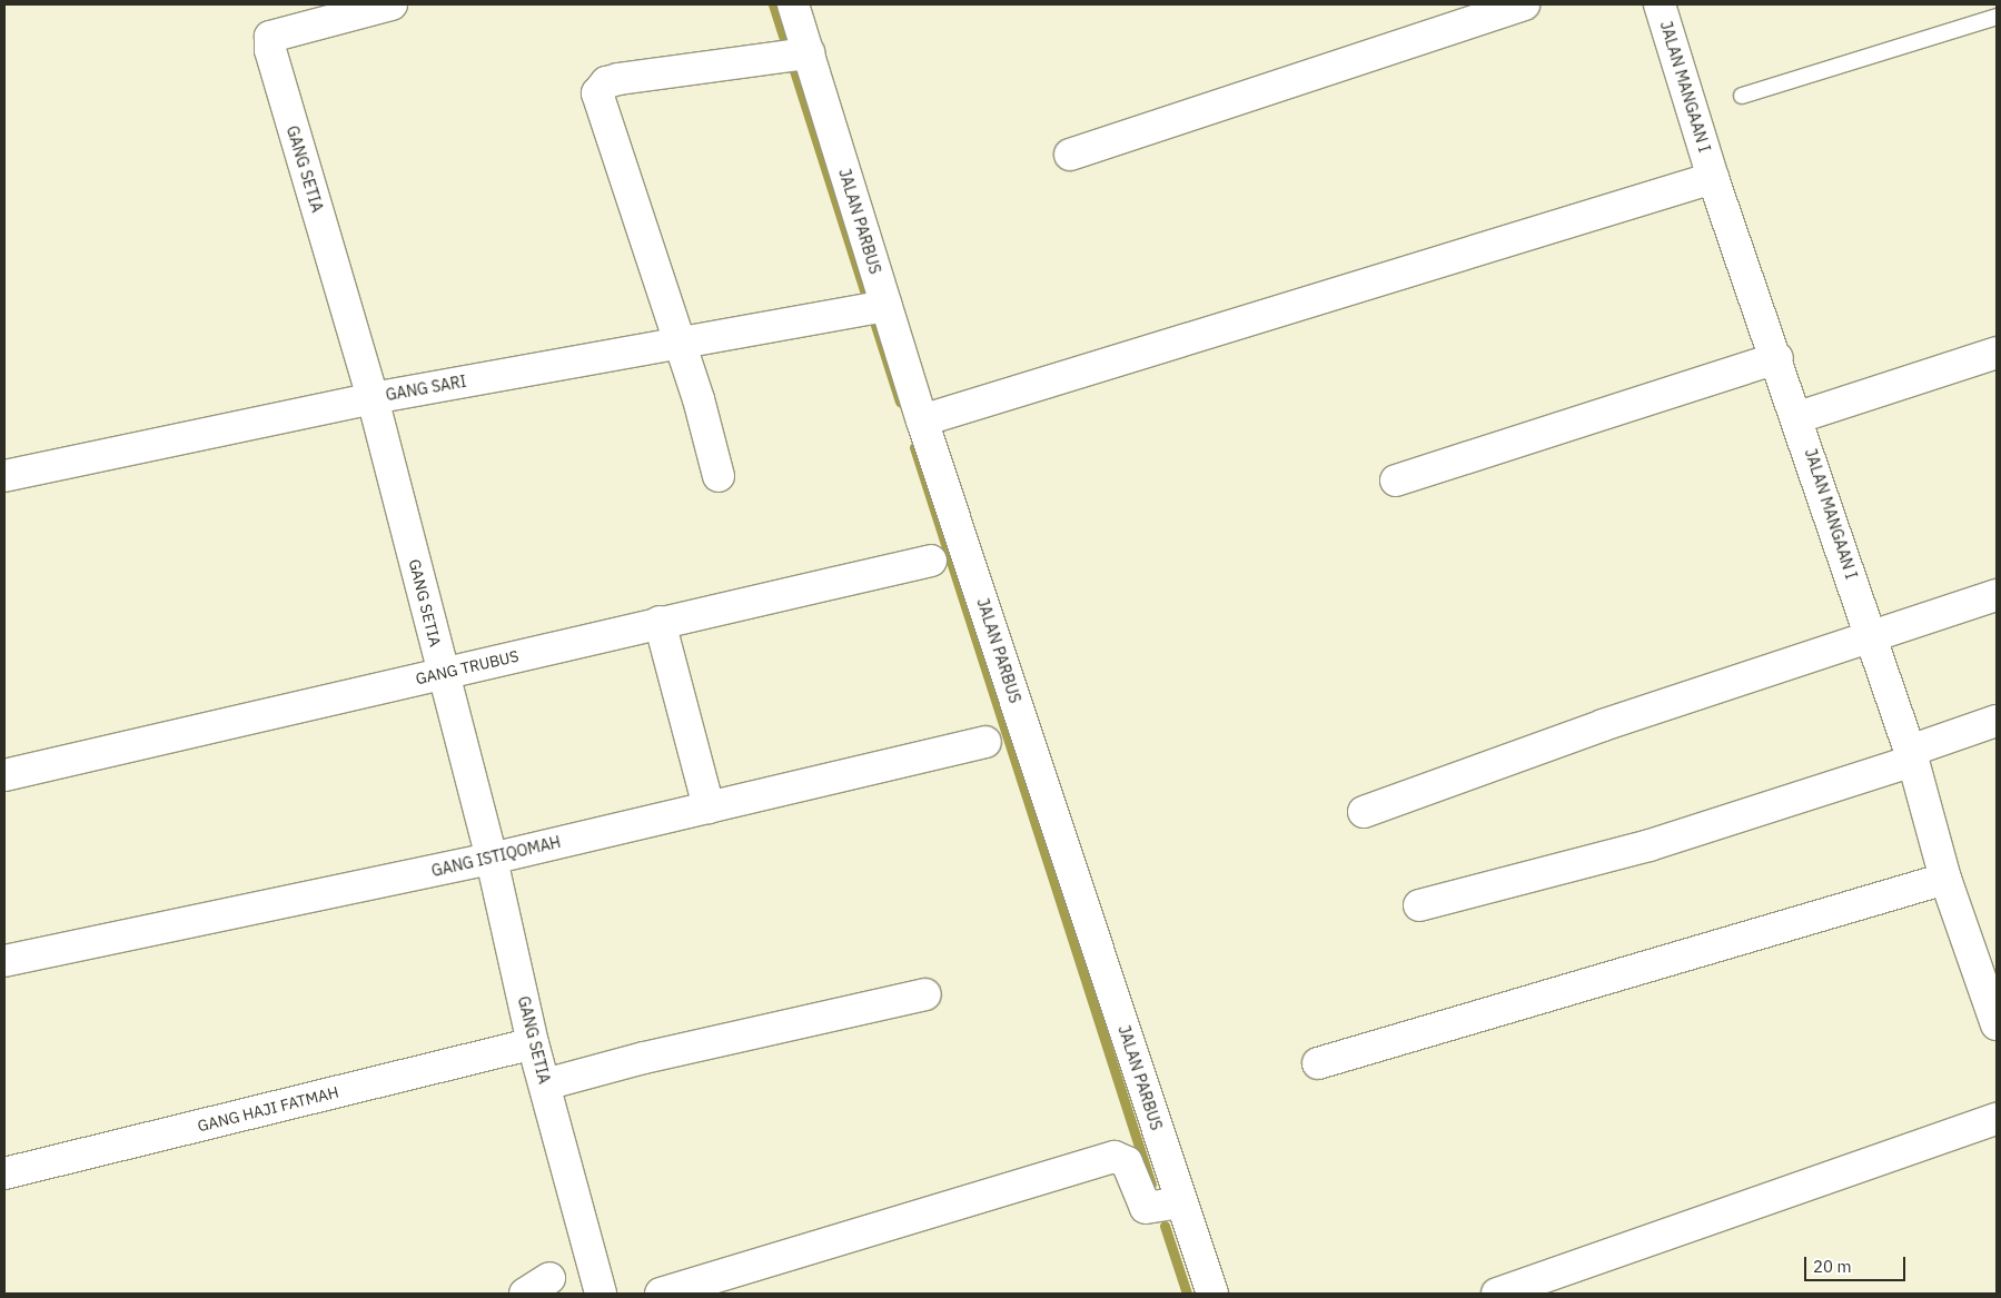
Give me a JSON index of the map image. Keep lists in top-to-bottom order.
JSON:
{
  "streets": {
    "street": [
      "JALAN MANGAAN I",
      "GANG SETIA",
      "JALAN PARBUS",
      "GANG SARI",
      "GANG TRUBUS",
      "GANG ISTIQOMAH",
      "GANG HAJI FATMAH"
    ]
  },
  "crossings": [
    ["GANG SETIA", "GANG SARI"],
    ["GANG SETIA", "GANG TRUBUS"],
    ["GANG SETIA", "GANG ISTIQOMAH"],
    ["GANG SETIA", "GANG HAJI FATMAH"],
    ["JALAN PARBUS", "GANG SARI"]
  ],
  "scale_bar": "20 m"
}
